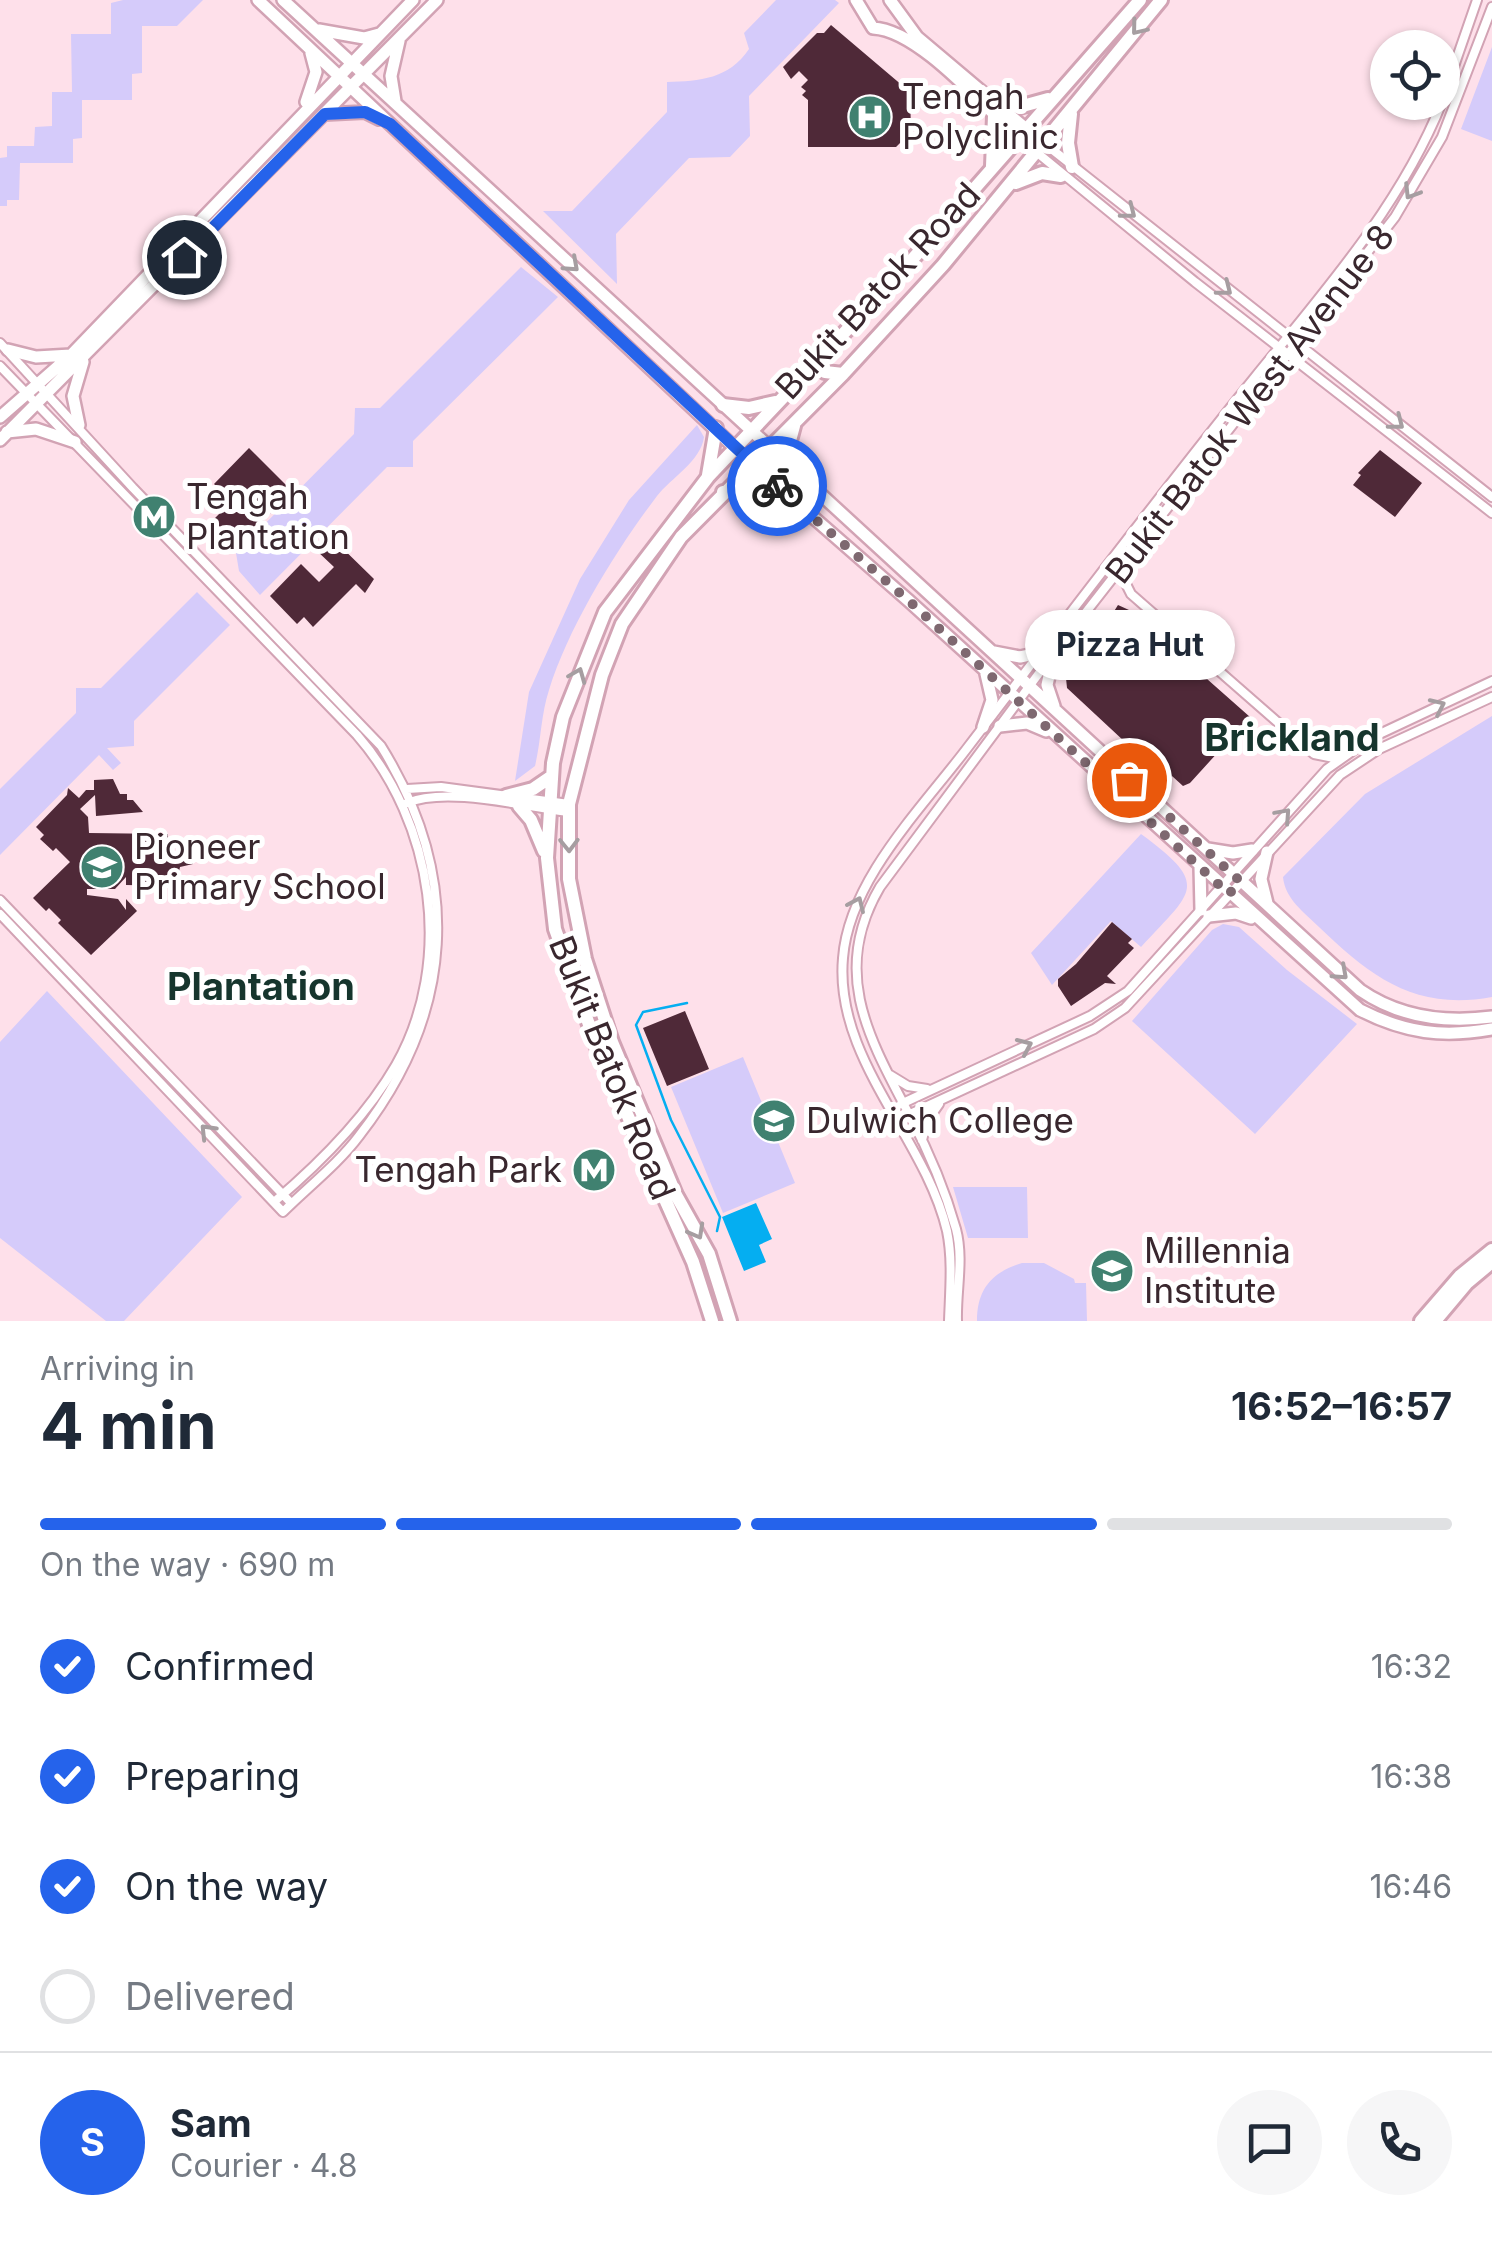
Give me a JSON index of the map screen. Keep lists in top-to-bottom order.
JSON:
{
  "streets": {
    "main road": ["Bukit Batok Road"],
    "street": ["Bukit Batok West Avenue 8"]
  },
  "districts": ["Brickland", "Plantation"],
  "places": {
    "hospital": ["Tengah Polyclinic"],
    "metro station": ["Tengah Plantation", "Tengah Park"],
    "other": ["Pizza Hut"],
    "school or university": ["Pioneer Primary School", "Dulwich College", "Millennia Institute"]
  },
  "page": {
    "bubble": "Pizza Hut",
    "heading": ["4 min", "Arriving in", "16:52–16:57"],
    "panel": ["Sam", "Courier · 4.8"],
    "bar": "On the way · 690 m",
    "list": [
      ["Confirmed", "16:32"],
      ["Preparing", "16:38"],
      ["On the way", "16:46"],
      "Delivered"
    ],
    "round": "S"
  }
}
